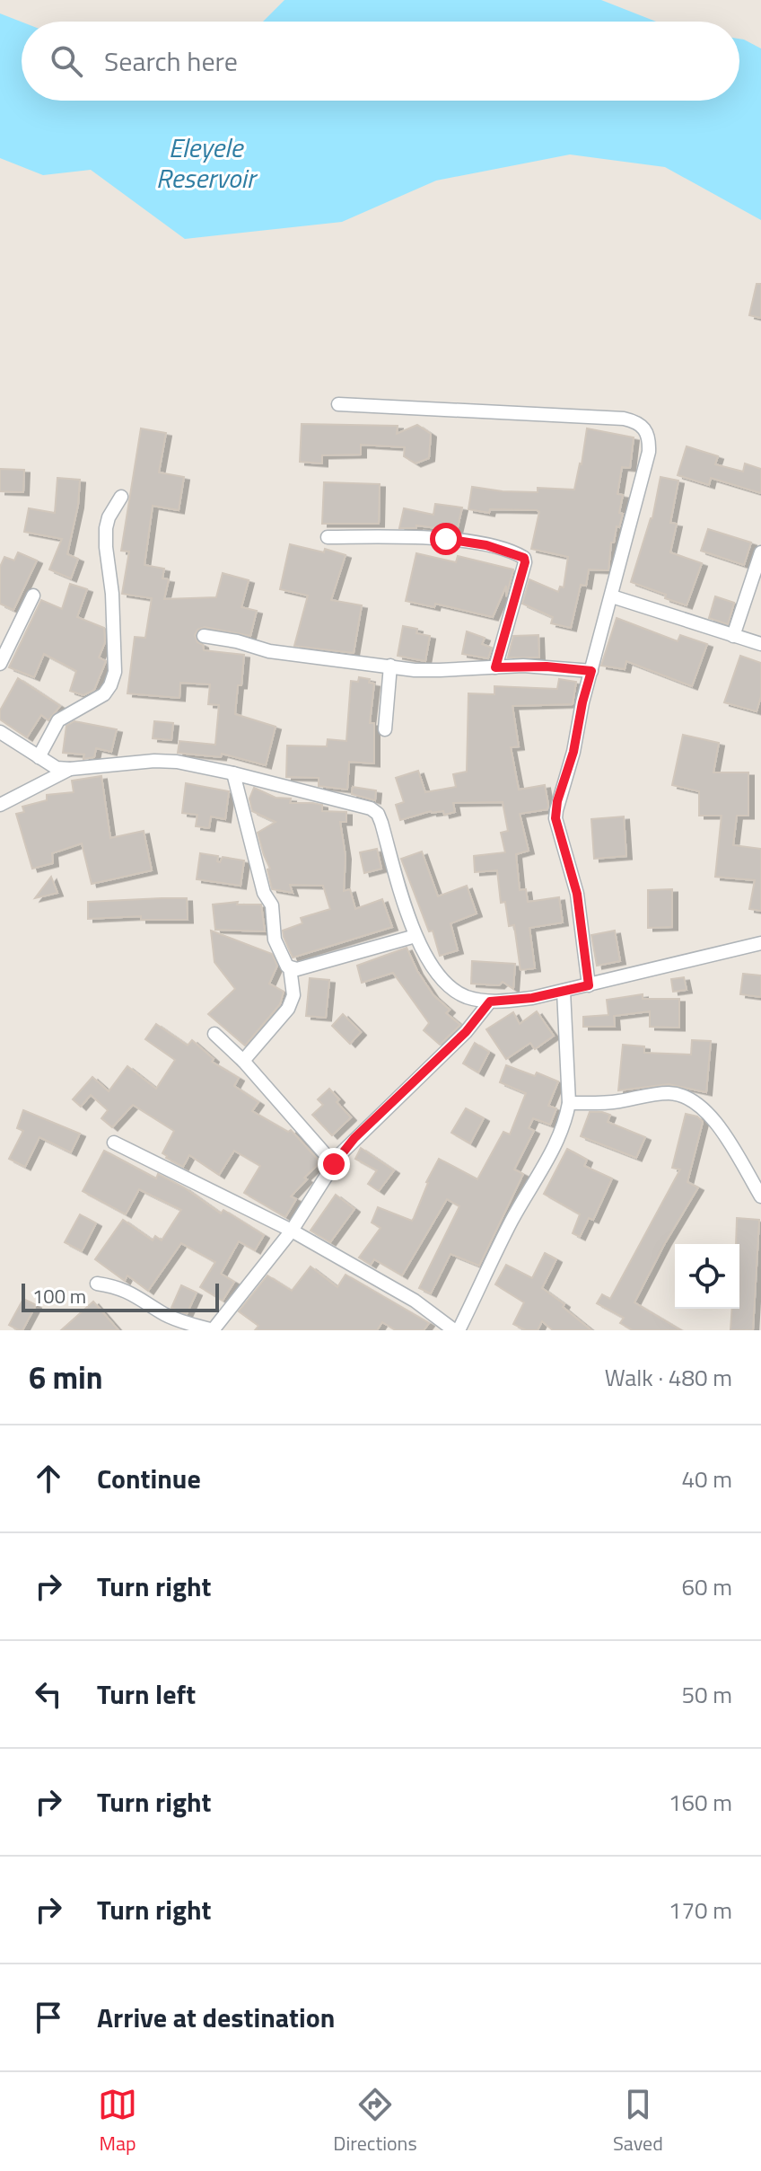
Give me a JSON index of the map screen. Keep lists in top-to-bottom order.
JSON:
{
  "water": ["Eleyele Reservoir"],
  "scale_bar": "100 m",
  "page": {
    "search": "Search here",
    "scale": "100 m",
    "heading": ["6 min", "Walk · 480 m"],
    "list": [
      ["Continue", "40 m"],
      ["Turn right", "60 m"],
      ["Turn left", "50 m"],
      ["Turn right", "160 m"],
      ["Turn right", "170 m"],
      "Arrive at destination"
    ],
    "nav": ["Map", "Directions", "Saved"]
  }
}
